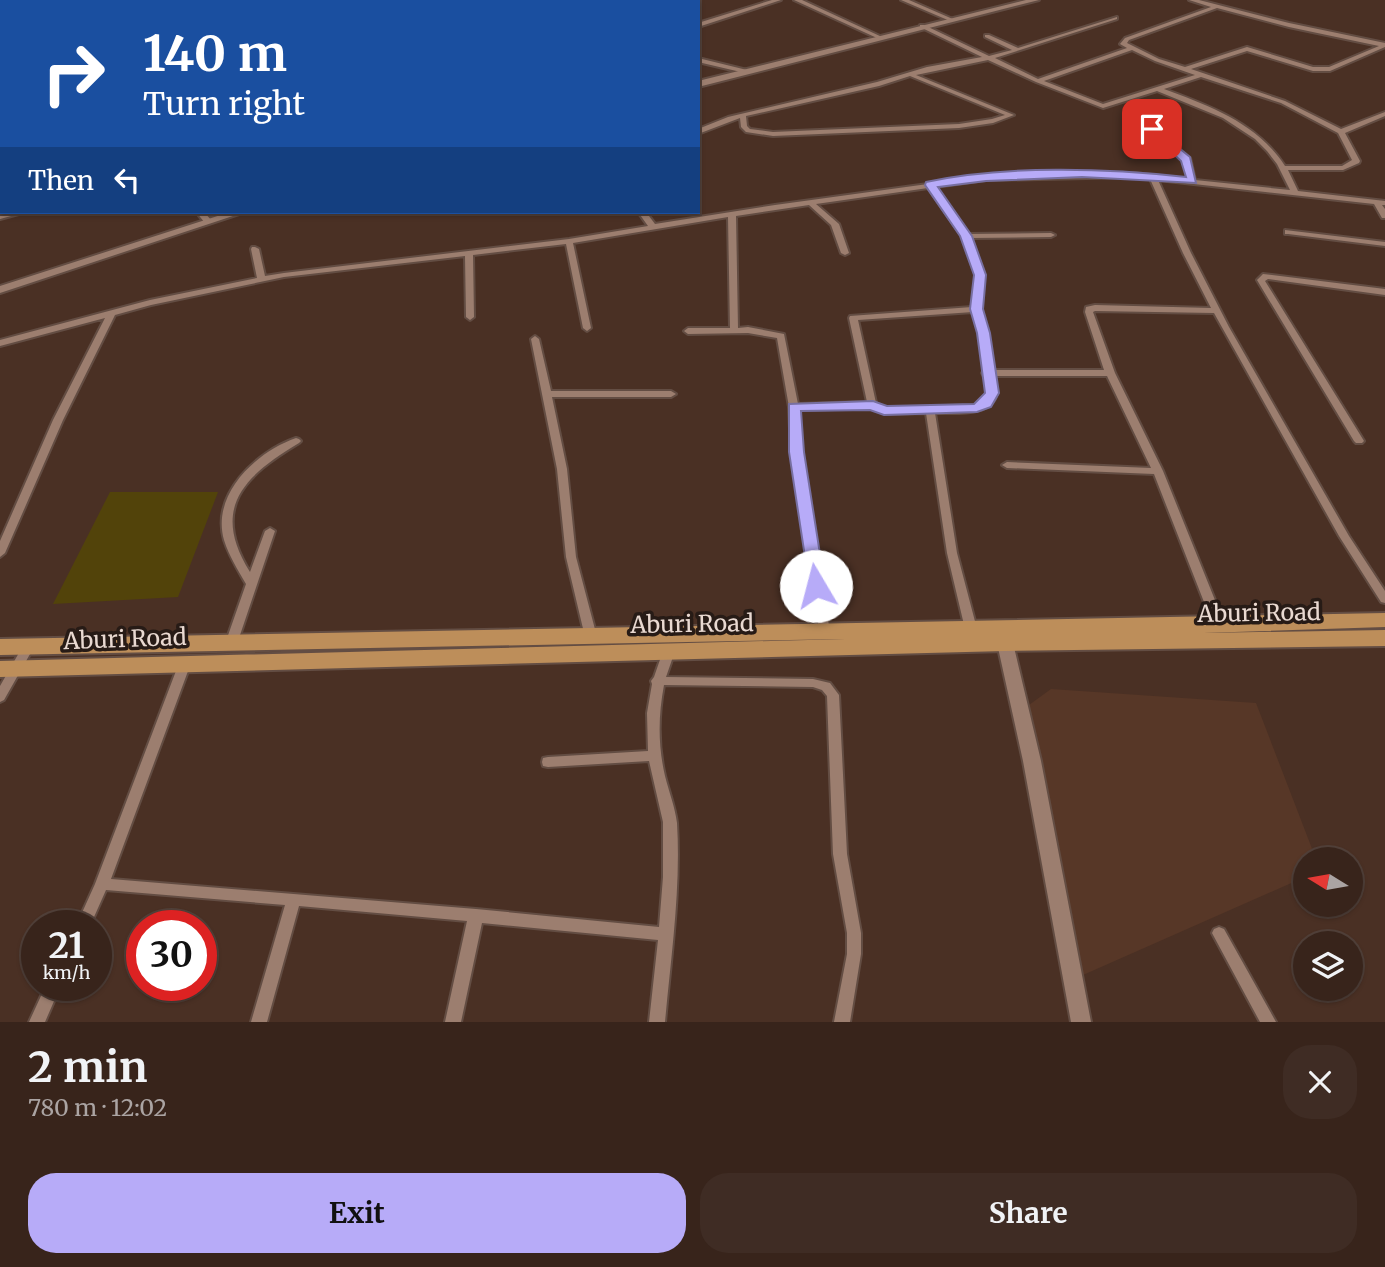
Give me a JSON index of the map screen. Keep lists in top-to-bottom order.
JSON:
{
  "streets": {
    "highway": ["Aburi Road"]
  },
  "north": "left",
  "page": {
    "turn": ["140 m", "Turn right"],
    "then": "Then",
    "speed": "21 km/h",
    "limit": "30",
    "heading": ["2 min", "780 m · 12:02"],
    "buttons": ["Exit", "Share"]
  }
}
